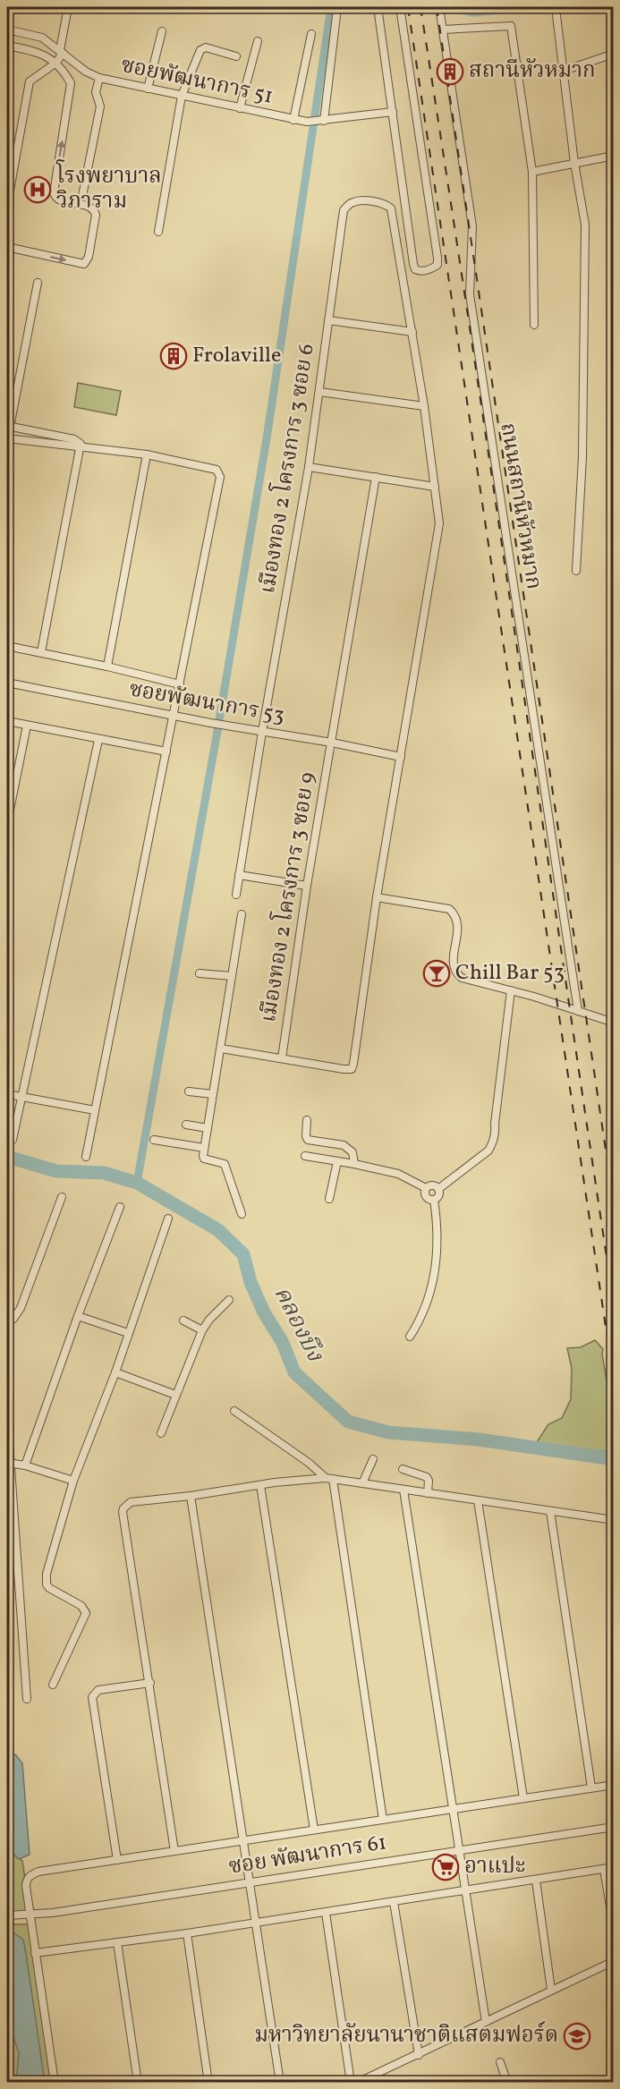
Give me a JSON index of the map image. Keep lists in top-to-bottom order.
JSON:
{
  "streets": {
    "street": [
      "ซอยพัฒนาการ 51",
      "เมืองทอง 2 โครงการ 3 ซอย 6",
      "ถนนสถานีหัวหมาก",
      "ซอยพัฒนาการ 53",
      "เมืองทอง 2 โครงการ 3 ซอย 9",
      "ซอย พัฒนาการ 61"
    ]
  },
  "crossings": [
    ["เมืองทอง 2 โครงการ 3 ซอย 6", "ซอยพัฒนาการ 53"],
    ["ซอยพัฒนาการ 53", "เมืองทอง 2 โครงการ 3 ซอย 9"]
  ],
  "water": ["คลองบึง"],
  "places": {
    "building": ["สถานีหัวหมาก", "Frolaville"],
    "hospital": ["โรงพยาบาล วิภาราม"],
    "bar": ["Chill Bar 53"],
    "supermarket": ["อาแปะ"],
    "school or university": ["มหาวิทยาลัยนานาชาติแสตมฟอร์ด"]
  }
}
